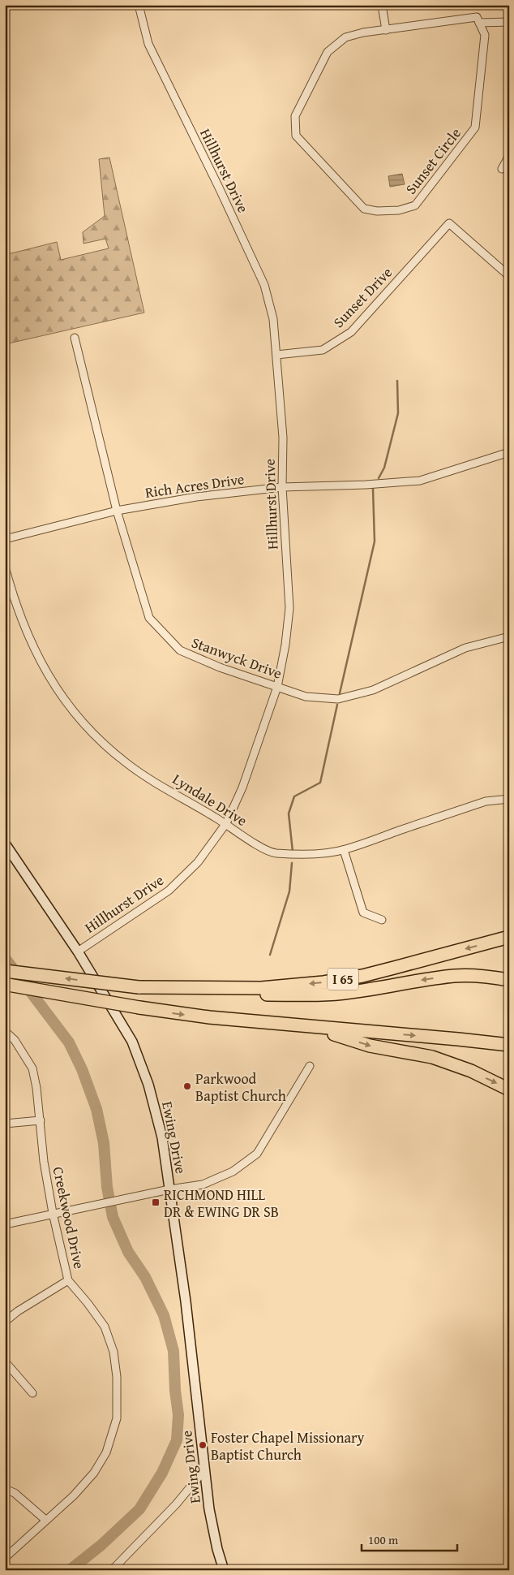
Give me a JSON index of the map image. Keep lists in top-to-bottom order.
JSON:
{
  "streets": {
    "highway": ["I 65"],
    "main road": ["Ewing Drive"],
    "street": [
      "Sunset Circle",
      "Hillhurst Drive",
      "Sunset Drive",
      "Rich Acres Drive",
      "Stanwyck Drive",
      "Lyndale Drive",
      "Creekwood Drive"
    ]
  },
  "crossings": [
    ["Hillhurst Drive", "Sunset Drive"],
    ["Hillhurst Drive", "Rich Acres Drive"],
    ["Hillhurst Drive", "Stanwyck Drive"],
    ["Hillhurst Drive", "Lyndale Drive"],
    ["Hillhurst Drive", "Ewing Drive"],
    ["Rich Acres Drive", "Stanwyck Drive"]
  ],
  "places": {
    "other": ["Parkwood Baptist Church", "Foster Chapel Missionary Baptist Church"],
    "transit": ["RICHMOND HILL DR & EWING DR SB"]
  },
  "scale_bar": "100 m"
}
